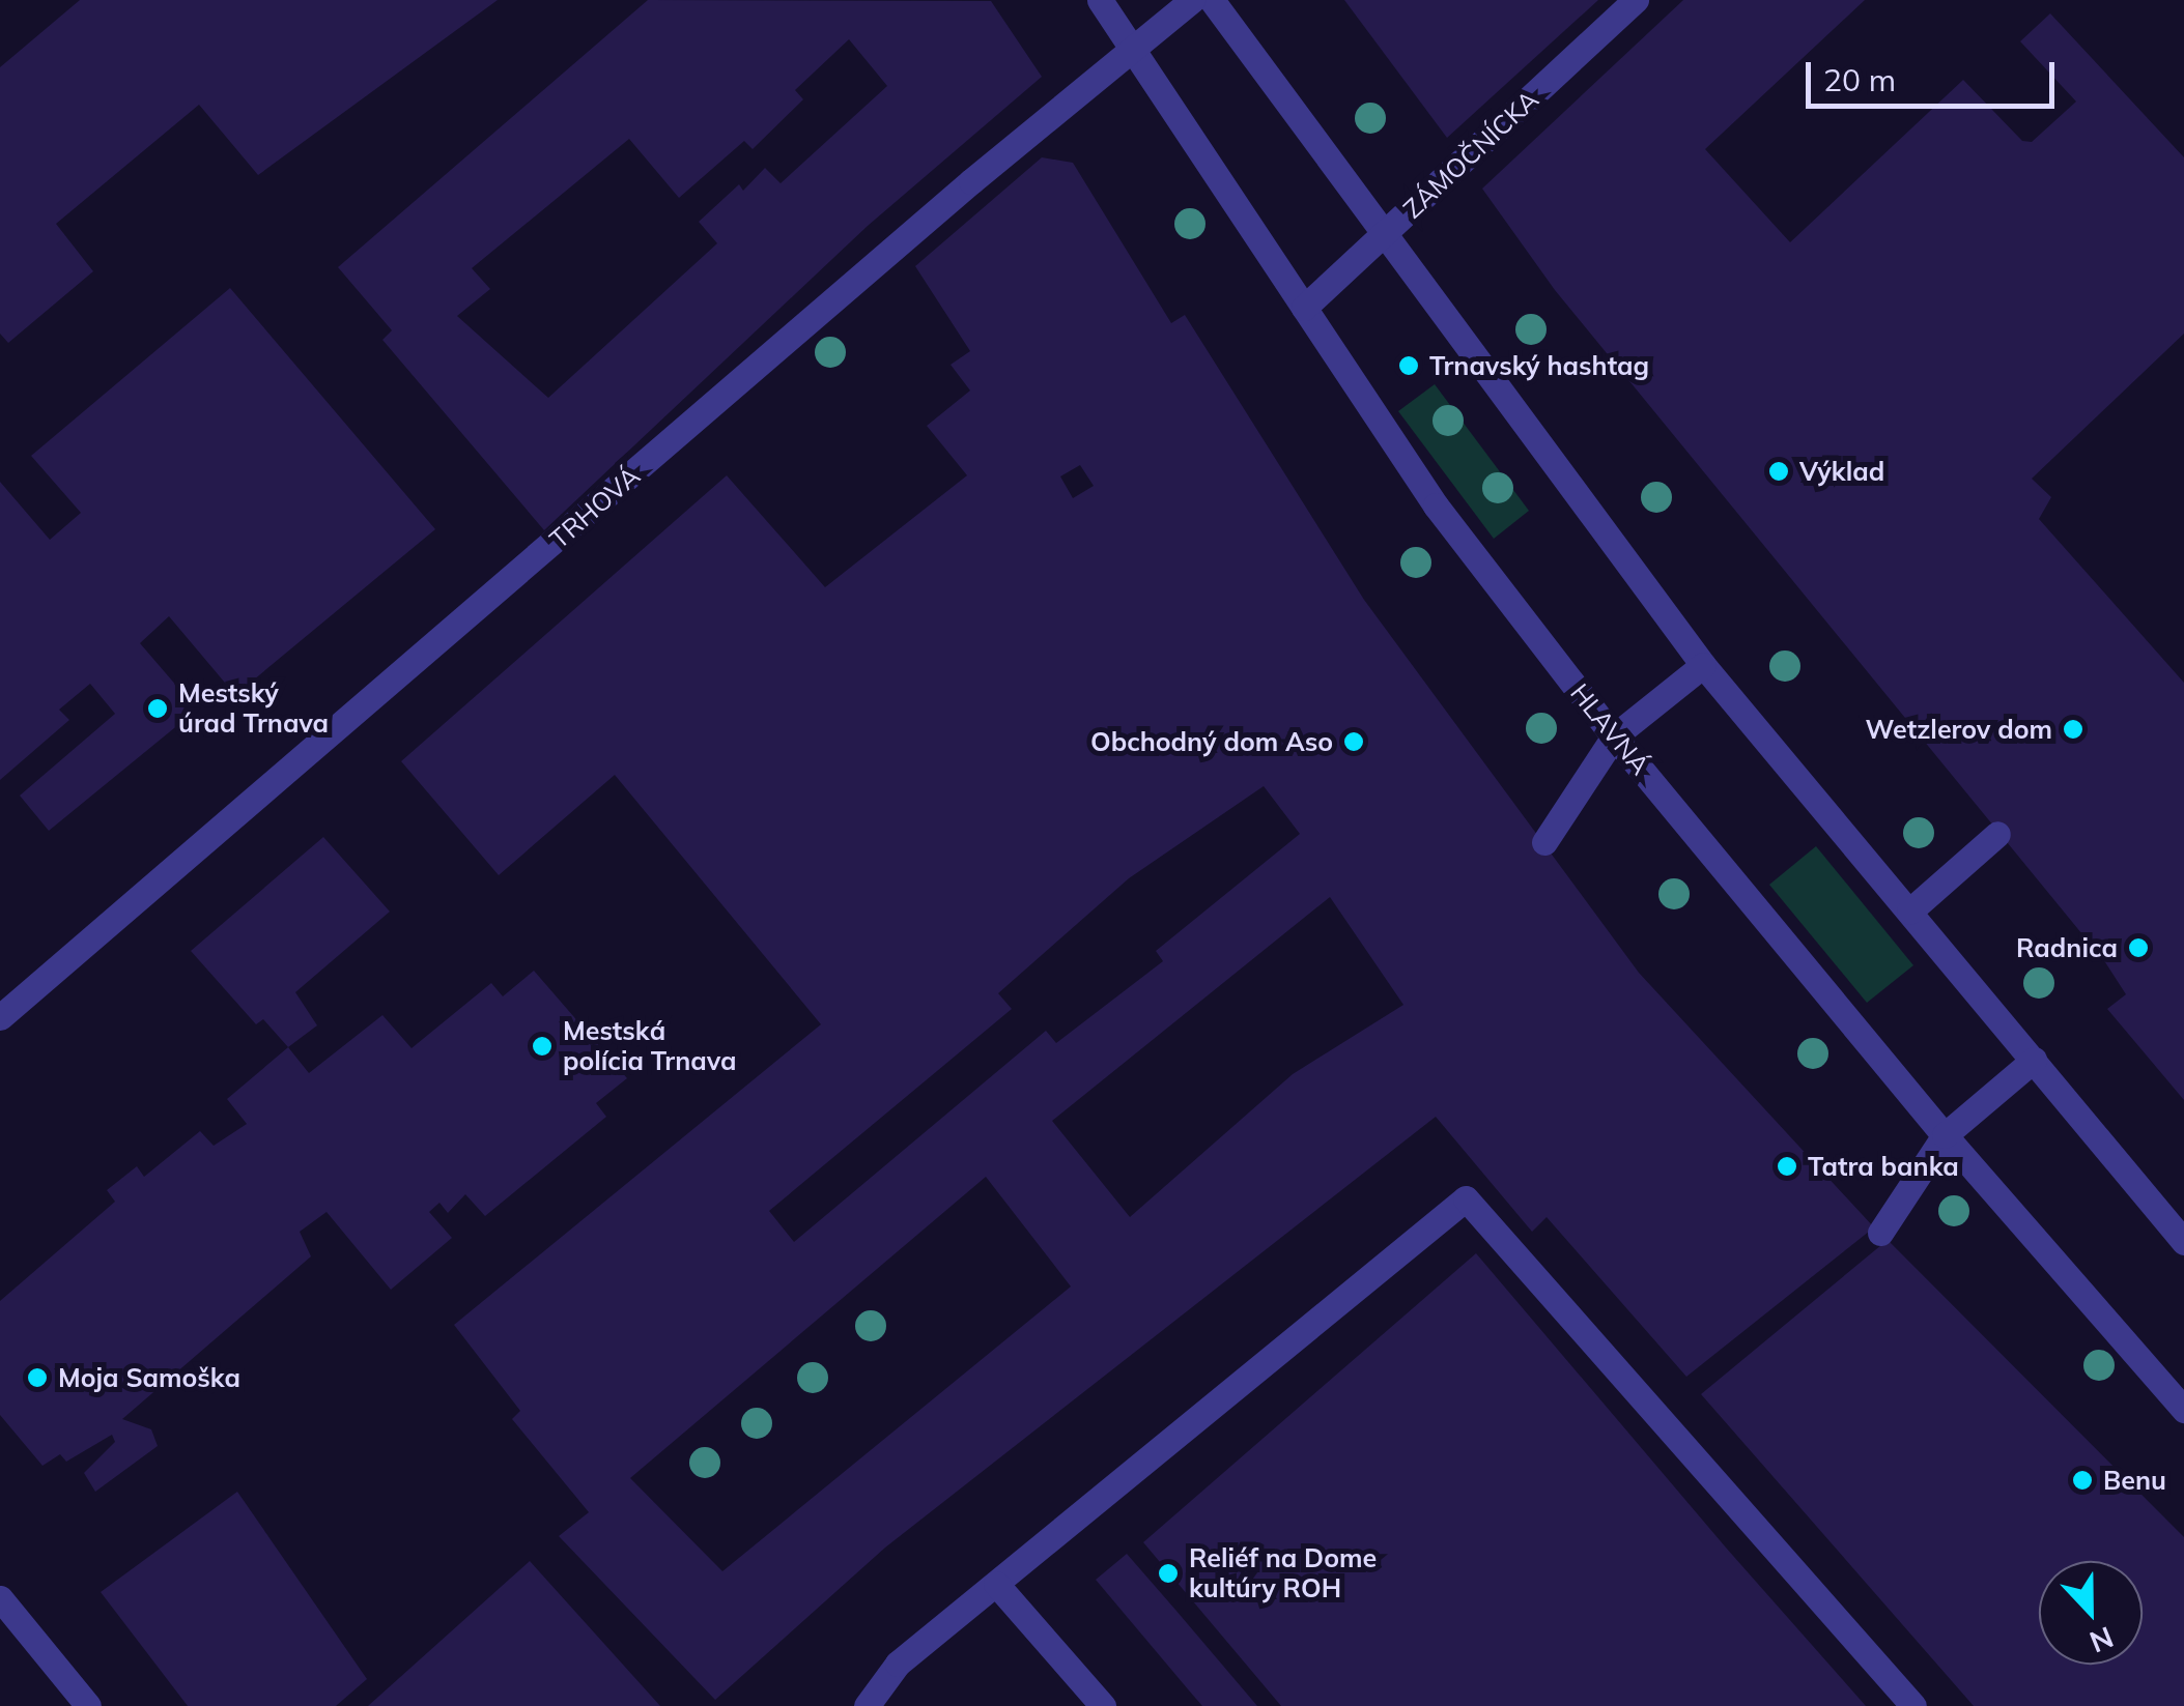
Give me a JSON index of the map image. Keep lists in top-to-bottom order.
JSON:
{
  "streets": {
    "street": ["ZÁMOČNÍCKA", "TRHOVÁ", "HLAVNÁ"]
  },
  "crossings": [
    ["ZÁMOČNÍCKA", "HLAVNÁ"],
    ["TRHOVÁ", "HLAVNÁ"]
  ],
  "places": [
    "Trnavský hashtag",
    "Výklad",
    "Mestský úrad Trnava",
    "Wetzlerov dom",
    "Obchodný dom Aso",
    "Radnica",
    "Mestská polícia Trnava",
    "Tatra banka",
    "Moja Samoška",
    "Benu",
    "Reliéf na Dome kultúry ROH"
  ],
  "scale_bar": "20 m",
  "north": "bottom"
}
